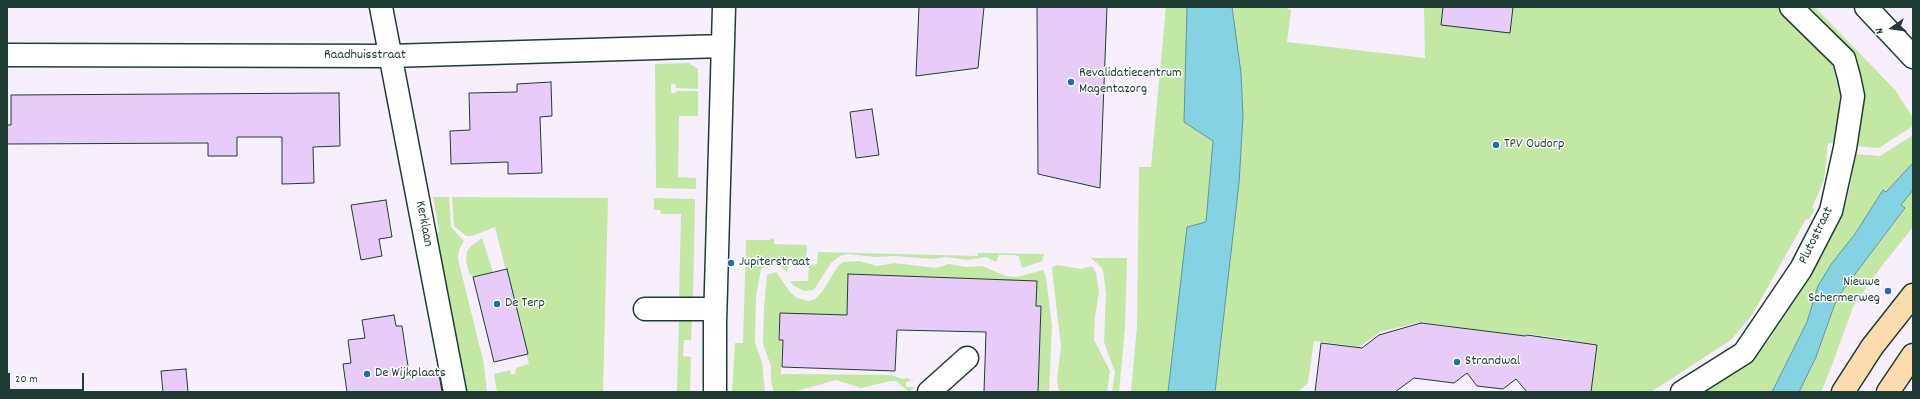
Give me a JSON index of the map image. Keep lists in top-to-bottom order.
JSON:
{
  "streets": {
    "street": ["Raadhuisstraat", "Kerklaan", "Plutostraat"]
  },
  "crossings": [
    ["Raadhuisstraat", "Kerklaan"]
  ],
  "places": [
    "Revalidatiecentrum Magentazorg",
    "TPV Oudorp",
    "Jupiterstraat",
    "Nieuwe Schermerweg",
    "De Terp",
    "Strandwal",
    "De Wijkplaats"
  ],
  "scale_bar": "20 m",
  "north": "left"
}
